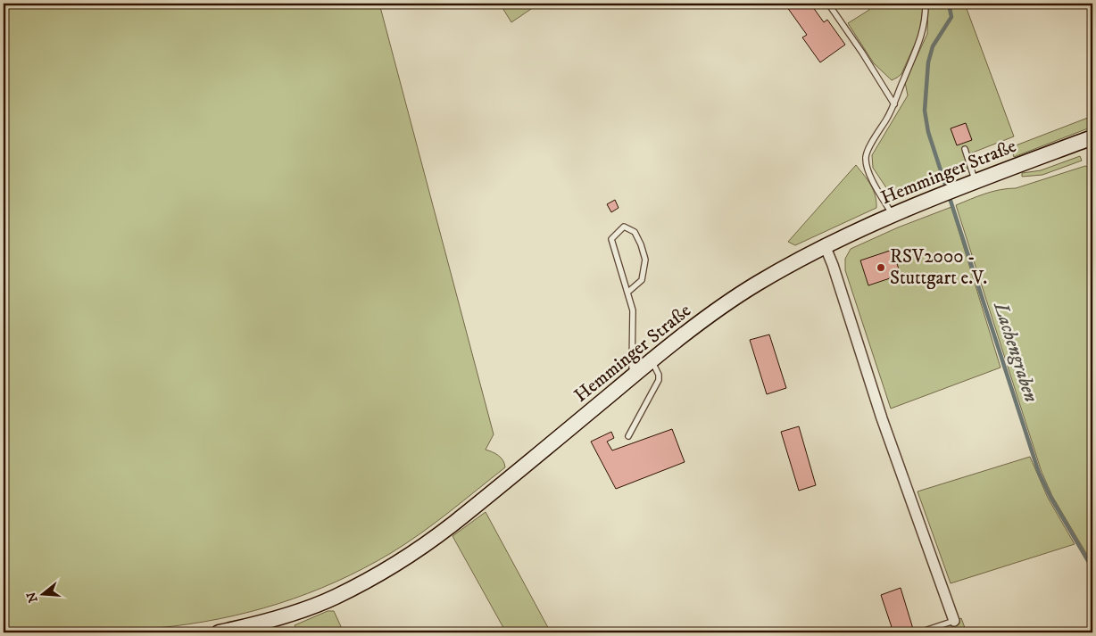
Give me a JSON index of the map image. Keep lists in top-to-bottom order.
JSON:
{
  "streets": {
    "main road": ["Hemminger Straße"]
  },
  "water": ["Lachengraben"],
  "places": ["RSV2000 - Stuttgart e.V."],
  "north": "left"
}
